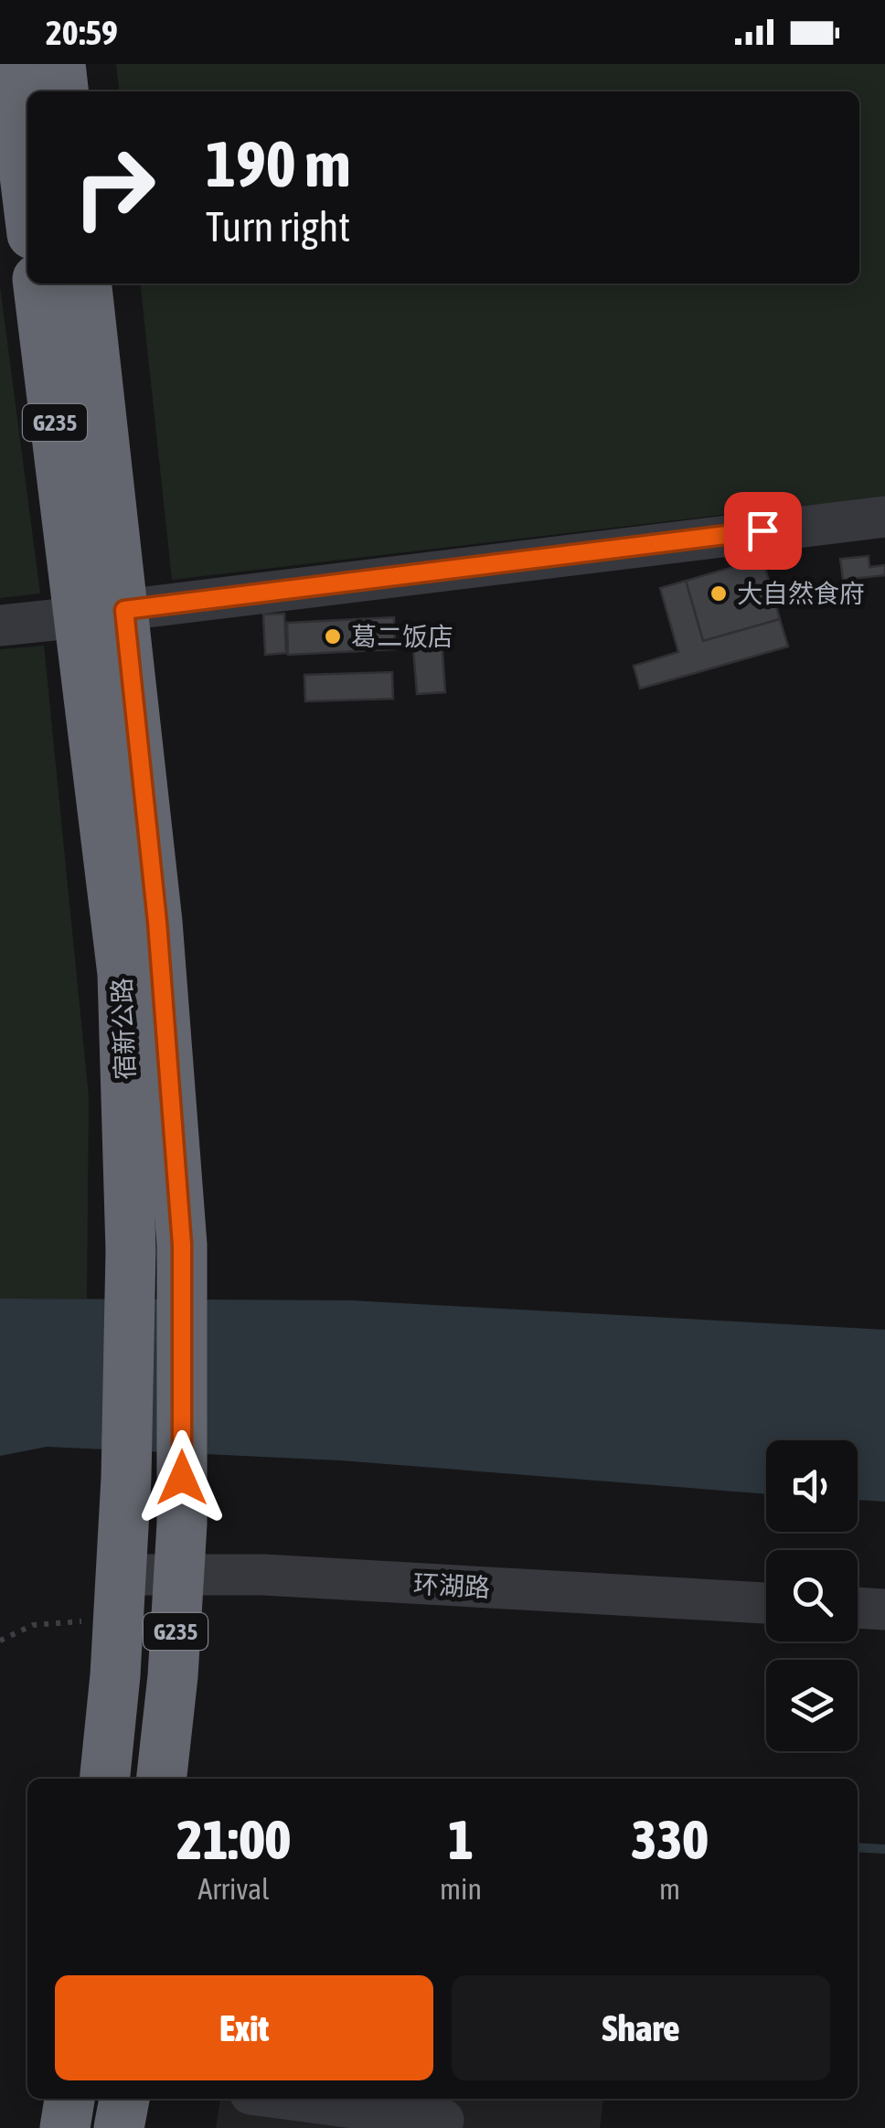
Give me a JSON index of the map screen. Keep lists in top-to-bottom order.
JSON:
{
  "streets": {
    "highway": ["G235", "宿新公路"],
    "street": ["环湖路"]
  },
  "crossings": [
    ["宿新公路", "环湖路"]
  ],
  "places": ["大自然食府", "葛二饭店"],
  "page": {
    "status": "20:59",
    "turn": ["190 m", "Turn right"],
    "eta": [
      "21:00",
      "Arrival",
      "1",
      "min",
      "330",
      "m"
    ],
    "buttons": ["Exit", "Share"]
  }
}
